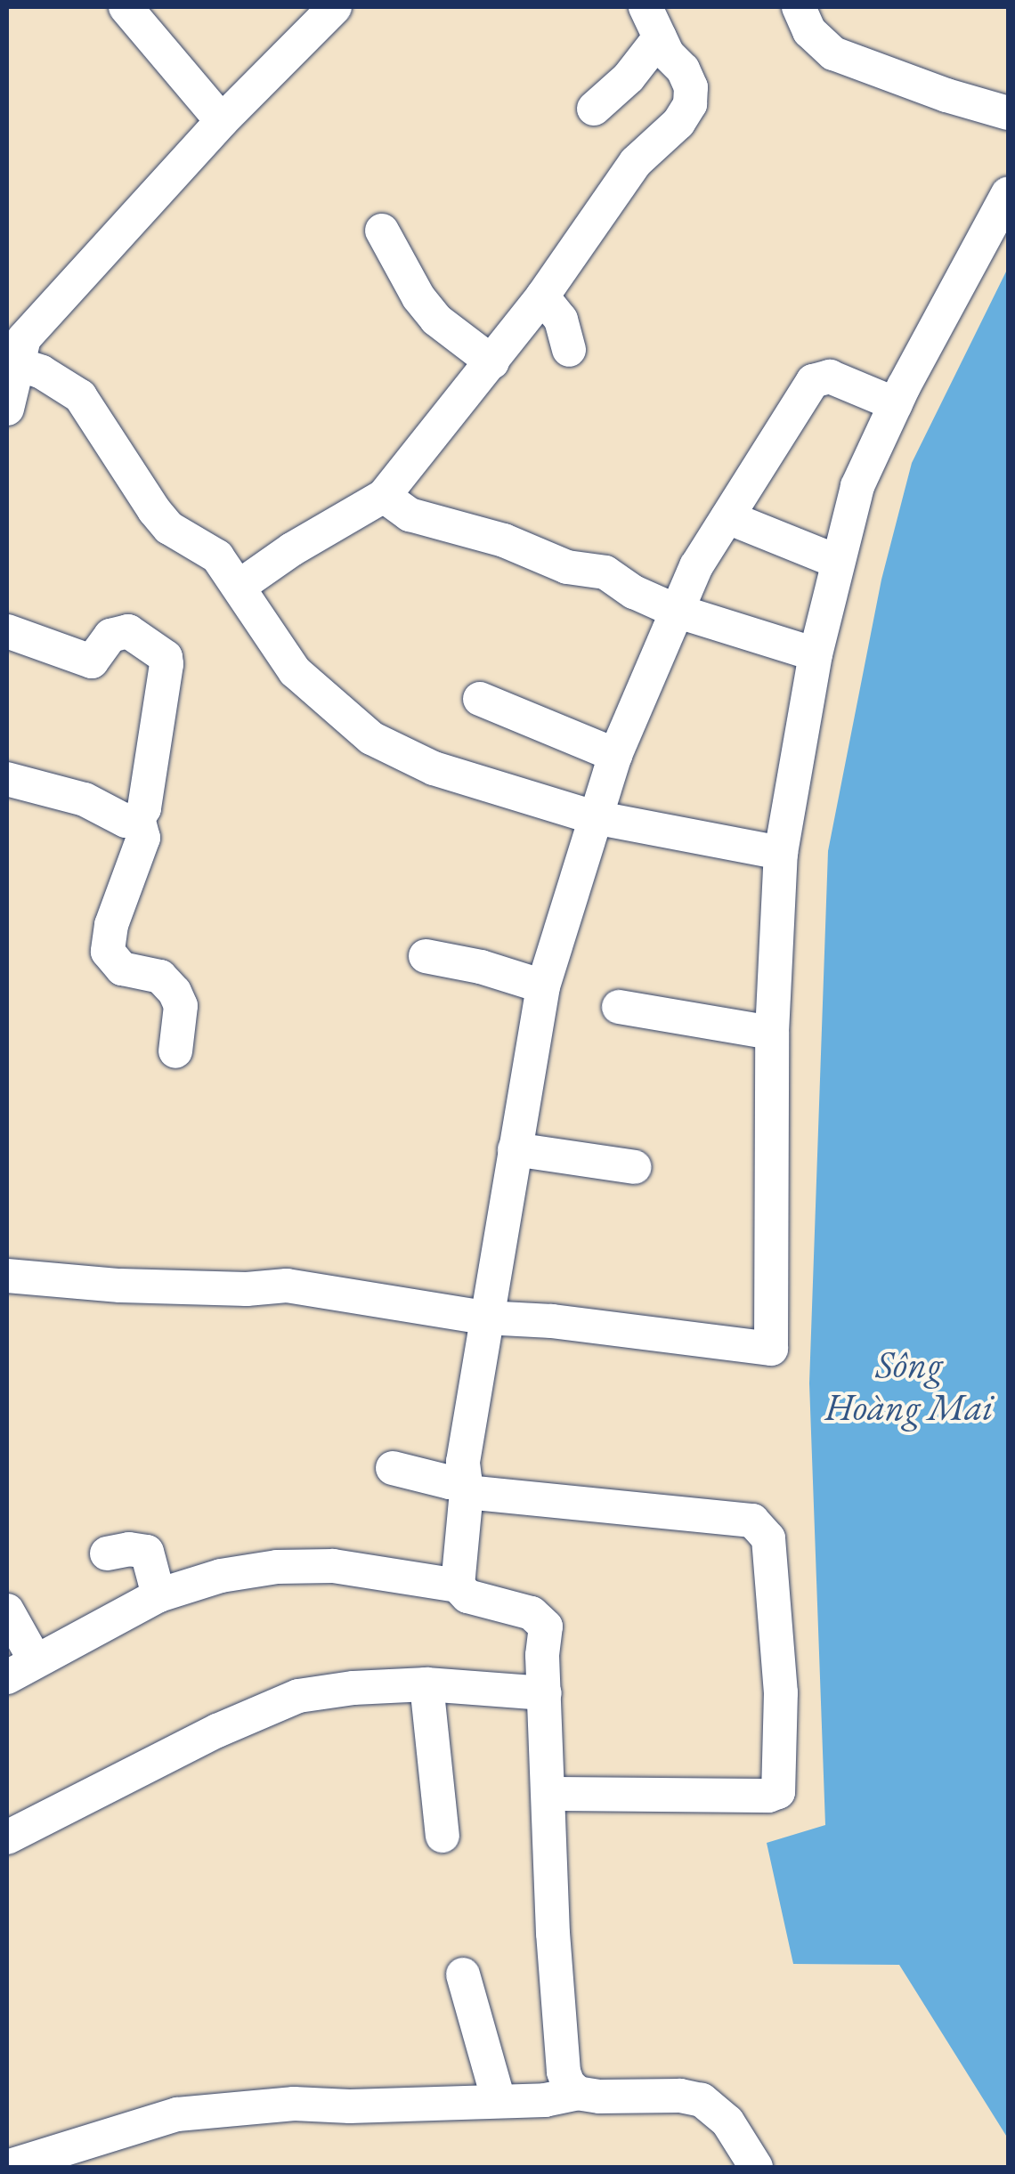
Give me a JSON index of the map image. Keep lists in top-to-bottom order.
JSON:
{
  "water": ["Sông Hoàng Mai"]
}
